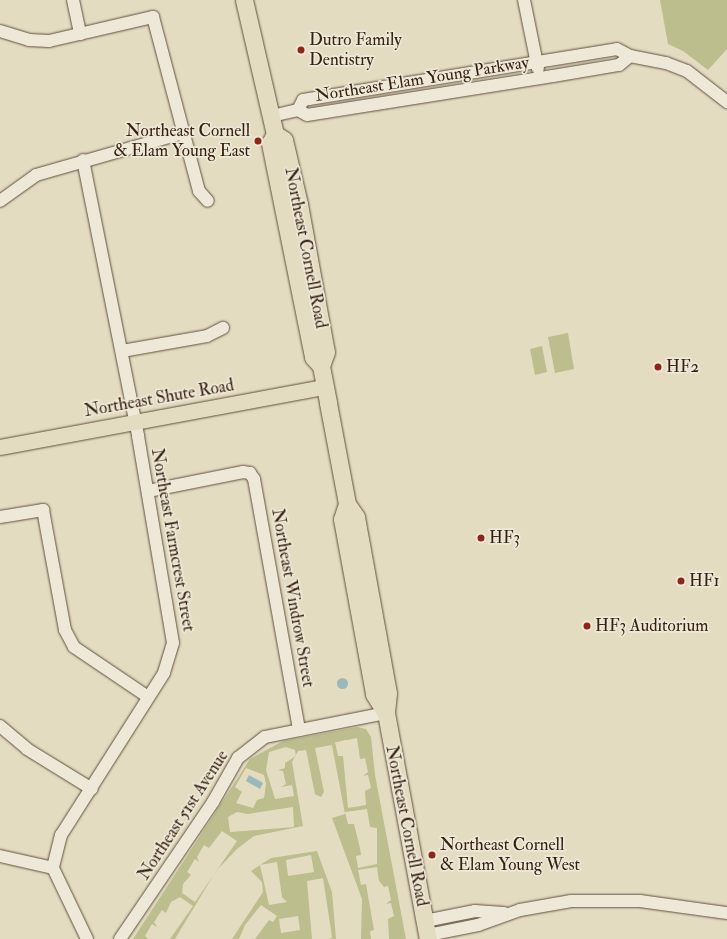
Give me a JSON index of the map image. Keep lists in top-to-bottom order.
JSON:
{
  "streets": {
    "highway": ["Northeast Cornell Road"],
    "main road": ["Northeast Shute Road"],
    "street": [
      "Northeast Elam Young Parkway",
      "Northeast Farmcrest Street",
      "Northeast Windrow Street",
      "Northeast 51st Avenue"
    ]
  },
  "crossings": [
    ["Northeast Cornell Road", "Northeast Shute Road"],
    ["Northeast Cornell Road", "Northeast 51st Avenue"],
    ["Northeast Shute Road", "Northeast Farmcrest Street"],
    ["Northeast Farmcrest Street", "Northeast Windrow Street"],
    ["Northeast Windrow Street", "Northeast 51st Avenue"]
  ],
  "places": [
    "Dutro Family Dentistry",
    "Northeast Cornell & Elam Young East",
    "HF2",
    "HF3",
    "HF1",
    "HF3 Auditorium",
    "Northeast Cornell & Elam Young West"
  ]
}
